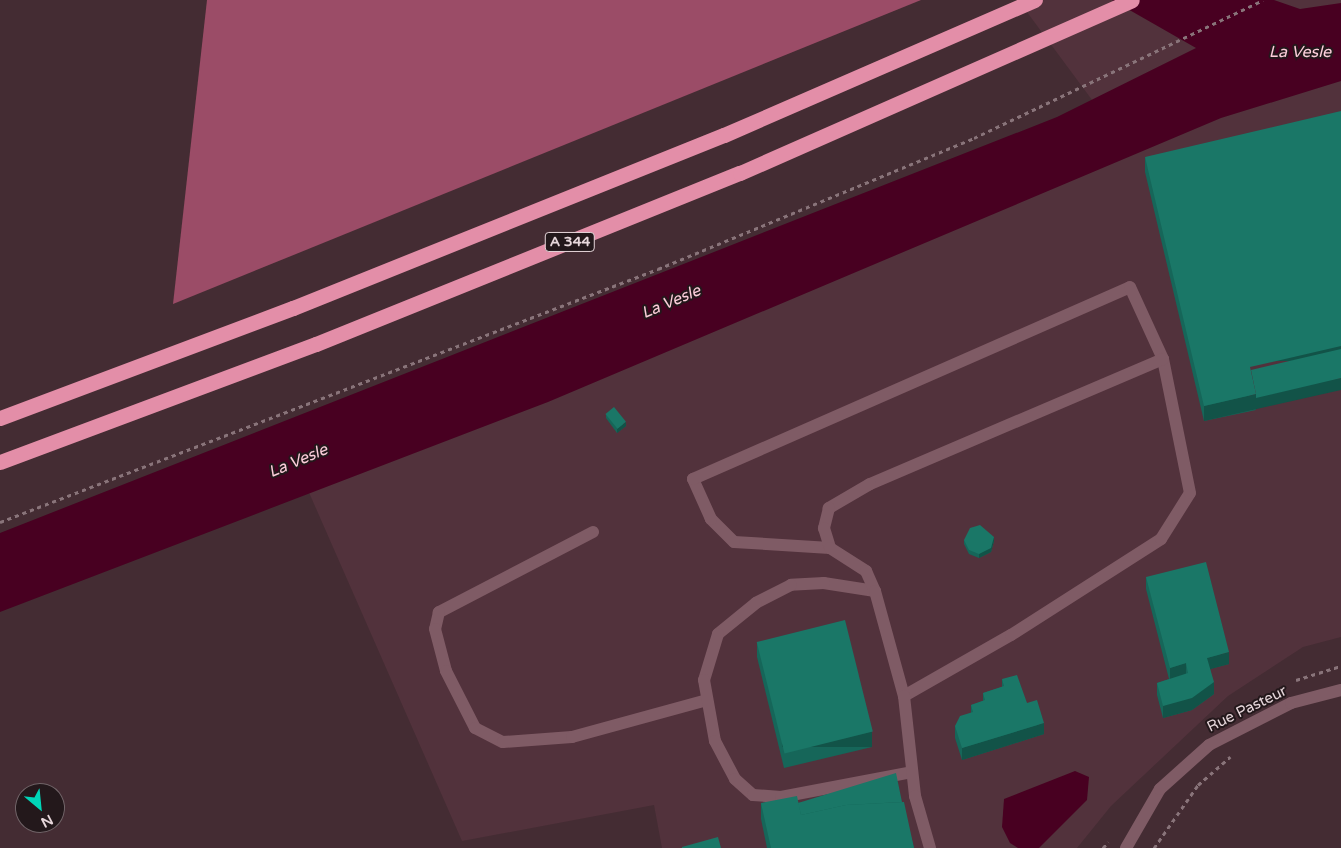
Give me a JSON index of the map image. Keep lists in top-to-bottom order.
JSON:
{
  "streets": {
    "highway": ["A 344"],
    "street": ["Rue Pasteur"]
  },
  "water": ["La Vesle"],
  "north": "bottom right"
}
